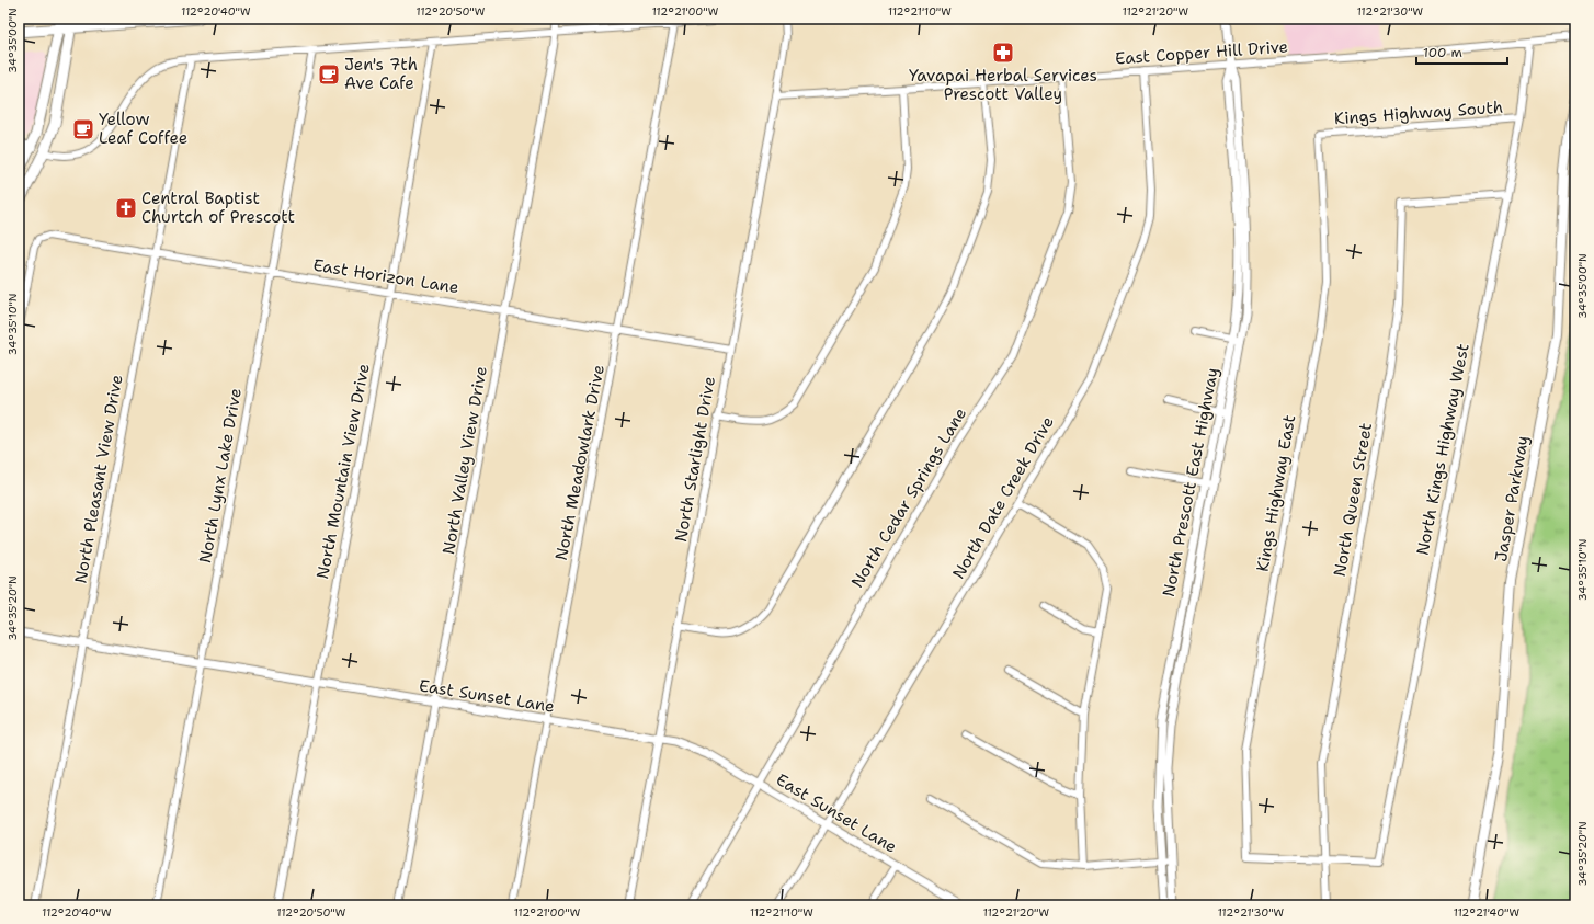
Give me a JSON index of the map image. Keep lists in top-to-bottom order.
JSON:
{
  "streets": {
    "main road": ["Jasper Parkway"],
    "street": [
      "East Copper Hill Drive",
      "Kings Highway South",
      "East Horizon Lane",
      "North Kings Highway West",
      "North Starlight Drive",
      "North Valley View Drive",
      "North Meadowlark Drive",
      "North Mountain View Drive",
      "North Lynx Lake Drive",
      "North Pleasant View Drive",
      "North Prescott East Highway",
      "Kings Highway East",
      "North Cedar Springs Lane",
      "North Date Creek Drive",
      "North Queen Street",
      "East Sunset Lane"
    ]
  },
  "crossings": [
    ["East Copper Hill Drive", "North Kings Highway West"],
    ["East Copper Hill Drive", "North Starlight Drive"],
    ["East Copper Hill Drive", "North Prescott East Highway"],
    ["East Copper Hill Drive", "North Cedar Springs Lane"],
    ["East Copper Hill Drive", "North Date Creek Drive"],
    ["Kings Highway South", "North Kings Highway West"],
    ["Kings Highway South", "Kings Highway East"],
    ["East Horizon Lane", "North Starlight Drive"],
    ["East Horizon Lane", "North Valley View Drive"],
    ["East Horizon Lane", "North Meadowlark Drive"],
    ["East Horizon Lane", "North Mountain View Drive"],
    ["East Horizon Lane", "North Lynx Lake Drive"],
    ["East Horizon Lane", "North Pleasant View Drive"],
    ["North Kings Highway West", "Kings Highway East"],
    ["North Kings Highway West", "North Queen Street"],
    ["North Starlight Drive", "East Sunset Lane"],
    ["North Valley View Drive", "East Sunset Lane"],
    ["North Meadowlark Drive", "East Sunset Lane"],
    ["North Mountain View Drive", "East Sunset Lane"],
    ["North Lynx Lake Drive", "East Sunset Lane"],
    ["North Pleasant View Drive", "East Sunset Lane"],
    ["Kings Highway East", "North Queen Street"],
    ["North Cedar Springs Lane", "East Sunset Lane"],
    ["North Date Creek Drive", "East Sunset Lane"]
  ],
  "places": {
    "pharmacy": ["Yavapai Herbal Services Prescott Valley"],
    "cafe": ["Jen's 7th Ave Cafe", "Yellow Leaf Coffee"],
    "church": ["Central Baptist Churtch of Prescott"]
  },
  "scale_bar": "100 m",
  "coordinates": [
    "112°20'40\"W",
    "112°20'50\"W",
    "112°21'00\"W",
    "112°21'10\"W",
    "112°21'20\"W",
    "112°21'30\"W",
    "34°35'00\"N",
    "34°35'10\"N",
    "34°35'20\"N",
    "112°21'40\"W"
  ]
}
